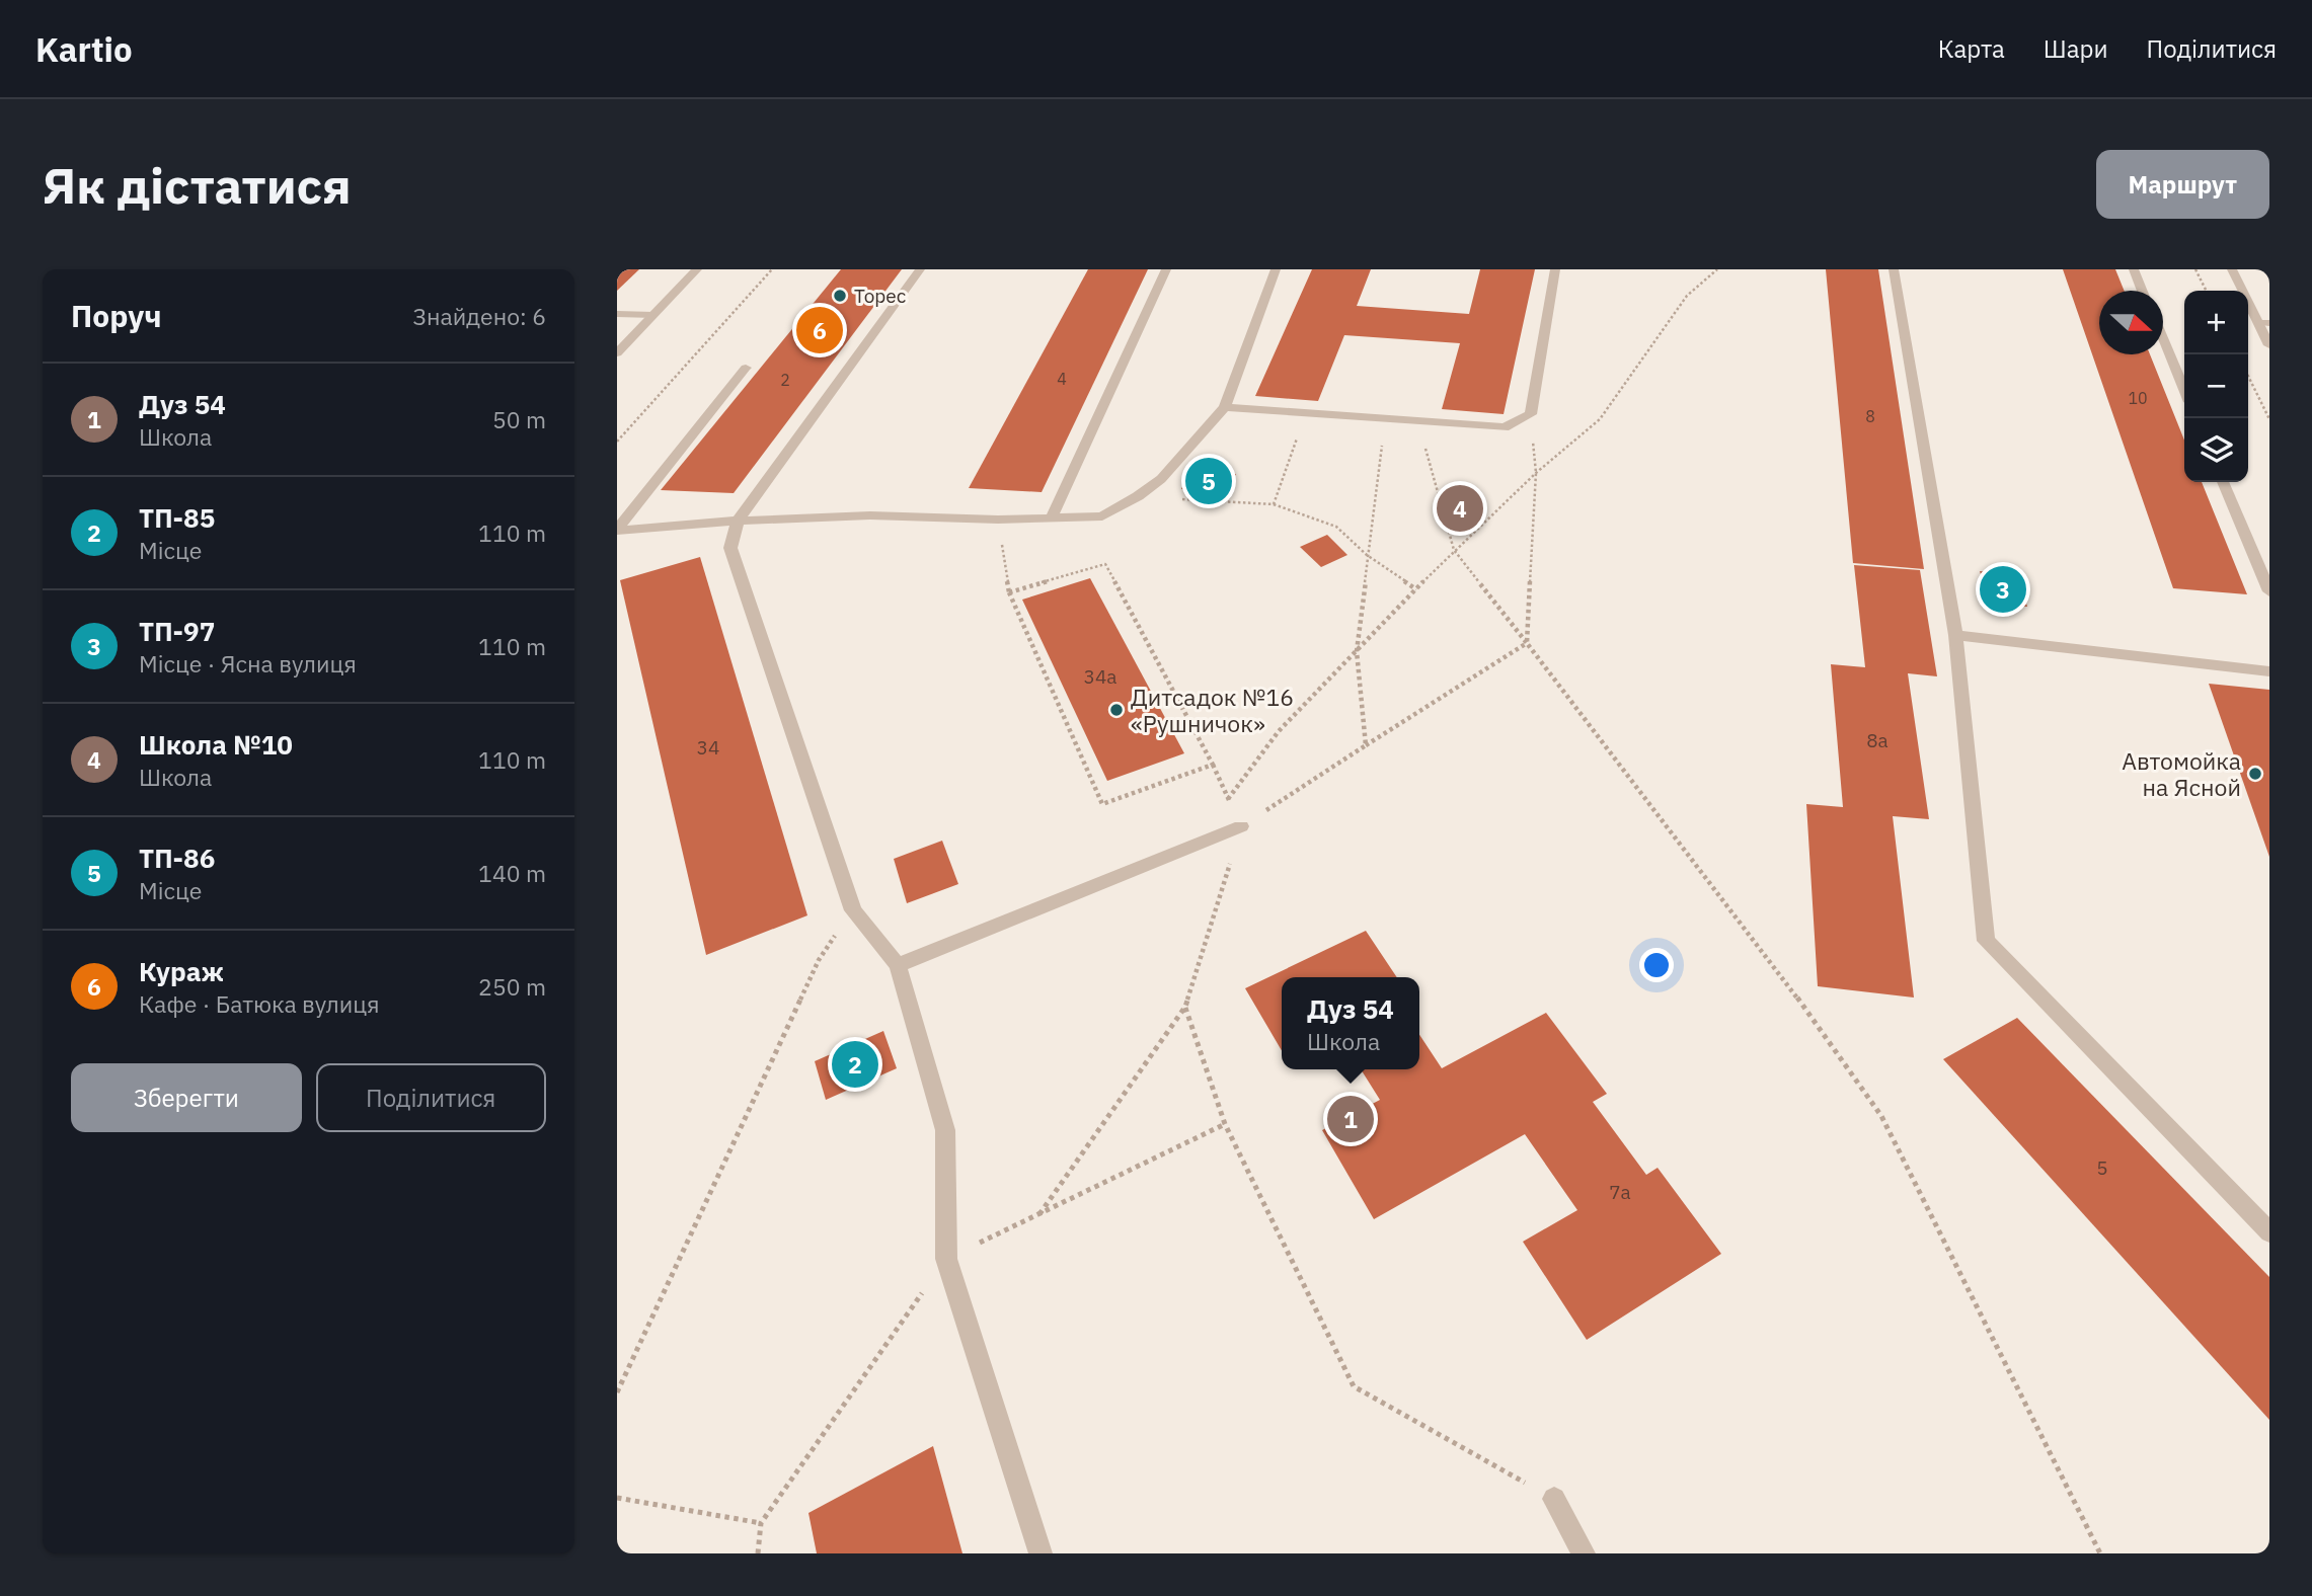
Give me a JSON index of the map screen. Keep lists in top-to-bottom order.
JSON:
{
  "places": ["Торес", "Дитсадок №16 «Рушничок»", "Автомойка на Ясной"],
  "house_numbers": [
    "4",
    "2",
    "10",
    "8",
    "34а",
    "8а",
    "34",
    "5",
    "7а"
  ],
  "north": "right",
  "page": {
    "header": "Kartio",
    "nav": ["Карта", "Шари", "Поділитися"],
    "buttons": [
      "Маршрут",
      ["Зберегти", "Поділитися"]
    ],
    "title": "Як дістатися",
    "heading": ["Поруч", "Знайдено: 6"],
    "map_buttons": ["+", "−"],
    "pins": [
      "6",
      "5",
      "4",
      "3",
      "2",
      "1"
    ],
    "list": [
      {
        "mark": "1",
        "name": "Дуз 54",
        "note": "Школа",
        "value": "50 m"
      },
      {
        "mark": "2",
        "name": "ТП-85",
        "note": "Місце",
        "value": "110 m"
      },
      {
        "mark": "3",
        "name": "ТП-97",
        "note": "Місце · Ясна вулиця",
        "value": "110 m"
      },
      {
        "mark": "4",
        "name": "Школа №10",
        "note": "Школа",
        "value": "110 m"
      },
      {
        "mark": "5",
        "name": "ТП-86",
        "note": "Місце",
        "value": "140 m"
      },
      {
        "mark": "6",
        "name": "Кураж",
        "note": "Кафе · Батюка вулиця",
        "value": "250 m"
      }
    ],
    "popup": ["Дуз 54", "Школа"]
  }
}
